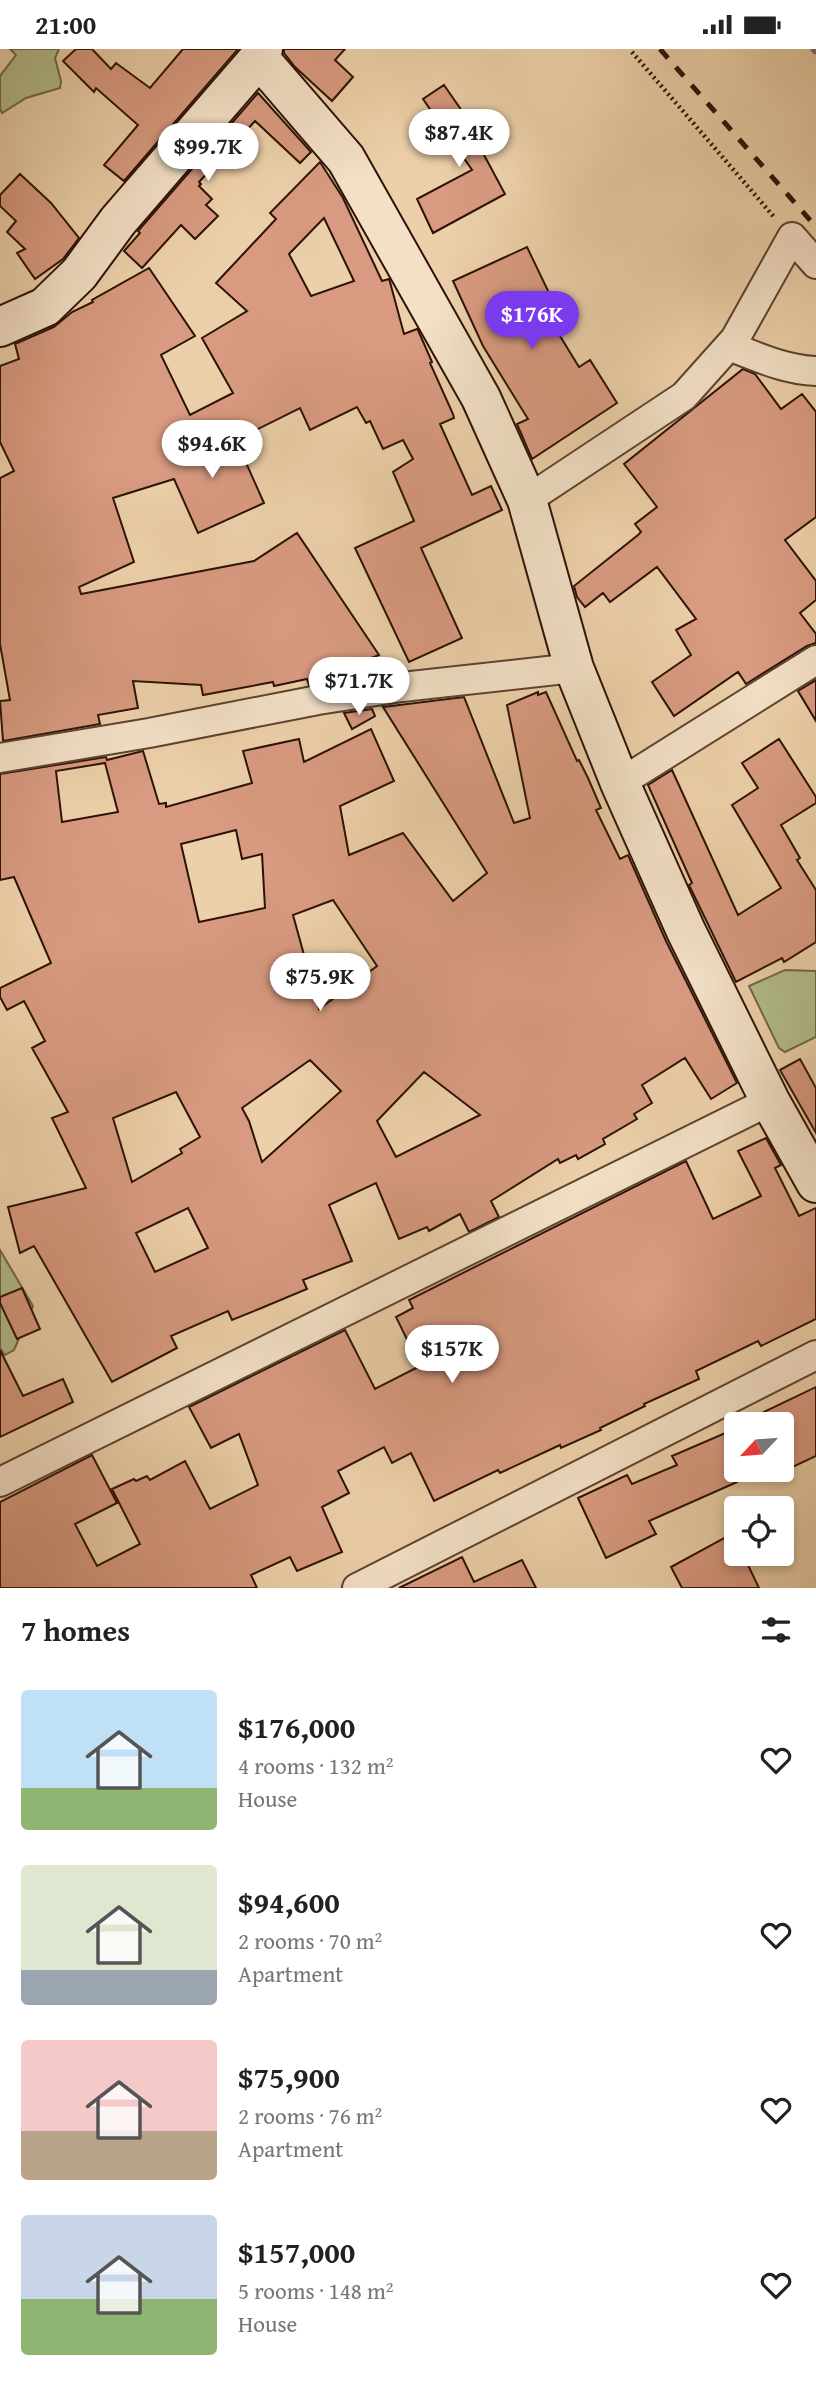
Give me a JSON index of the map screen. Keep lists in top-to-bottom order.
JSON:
{
  "north": "bottom left",
  "page": {
    "status": "21:00",
    "price": [
      "$87.4K",
      "$99.7K",
      "$176K",
      "$94.6K",
      "$71.7K",
      "$75.9K",
      "$157K"
    ],
    "heading": "7 homes",
    "list": [
      {
        "name": "$176,000",
        "note": "4 rooms · 132 m² · House"
      },
      {
        "name": "$94,600",
        "note": "2 rooms · 70 m² · Apartment"
      },
      {
        "name": "$75,900",
        "note": "2 rooms · 76 m² · Apartment"
      },
      {
        "name": "$157,000",
        "note": "5 rooms · 148 m² · House"
      }
    ]
  }
}
